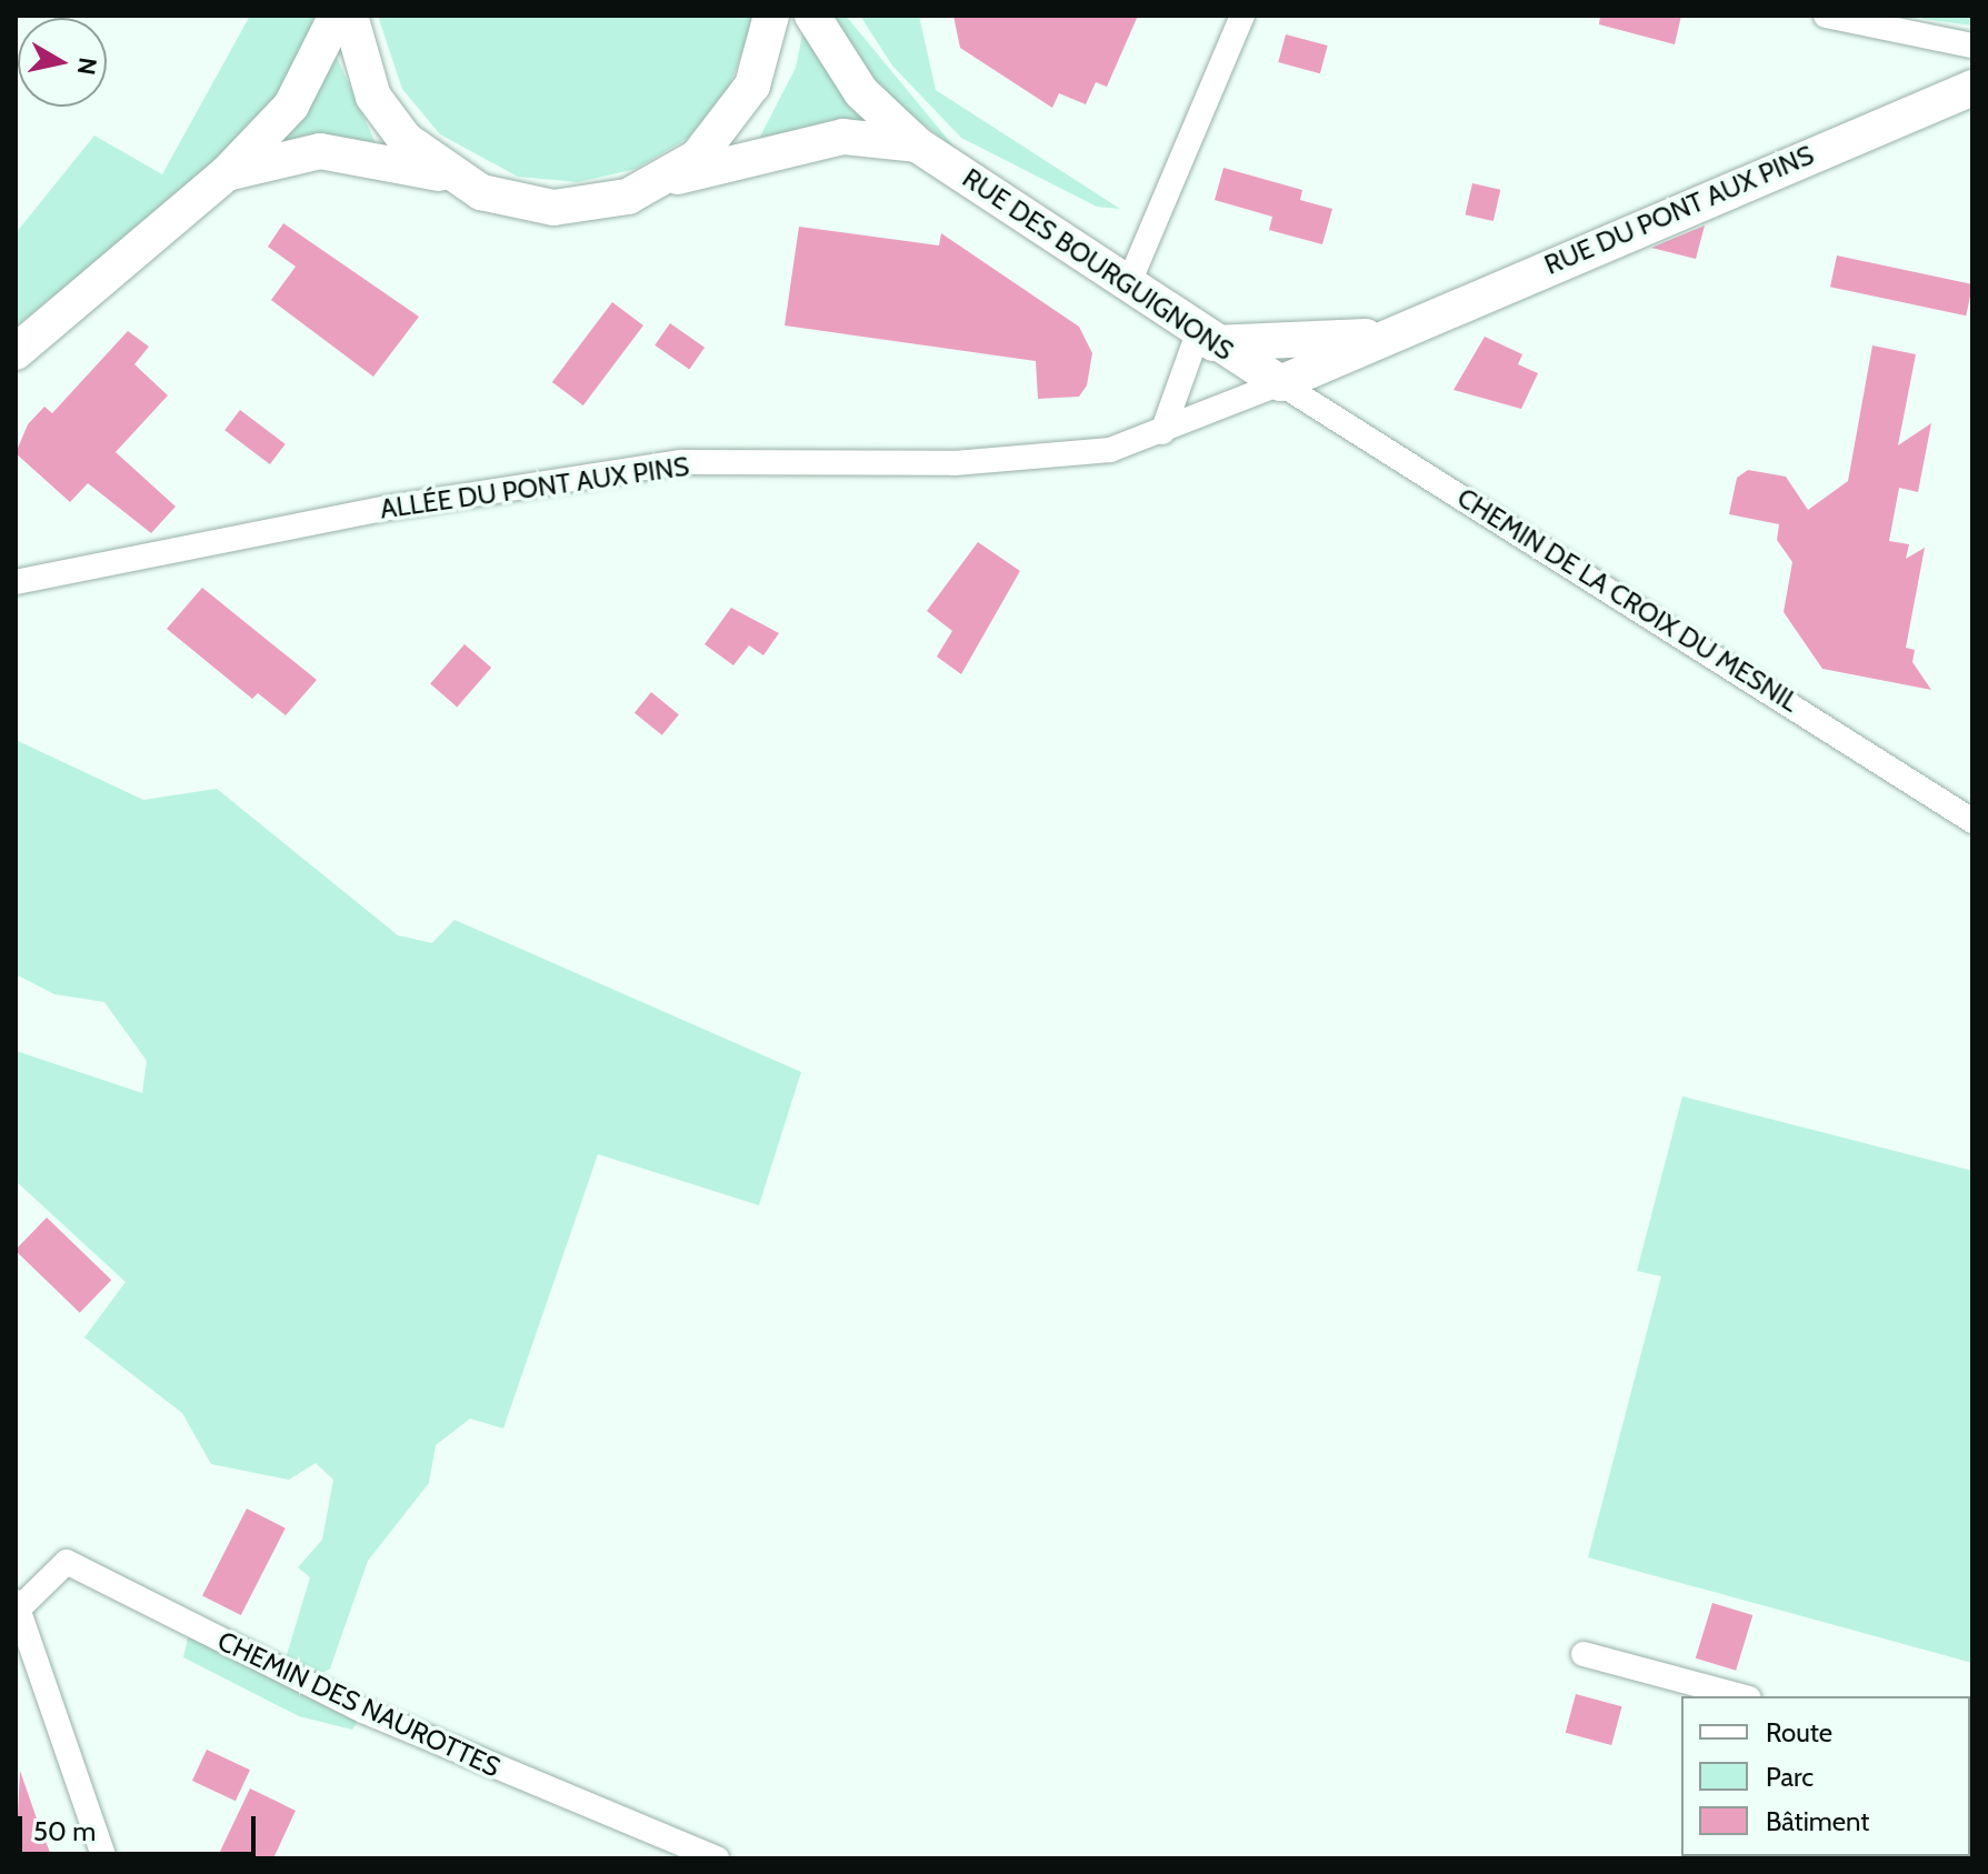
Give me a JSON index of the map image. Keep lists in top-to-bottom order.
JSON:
{
  "streets": {
    "street": [
      "RUE DU PONT AUX PINS",
      "RUE DES BOURGUIGNONS",
      "ALLÉE DU PONT AUX PINS",
      "CHEMIN DE LA CROIX DU MESNIL",
      "CHEMIN DES NAUROTTES"
    ]
  },
  "crossings": [
    ["RUE DU PONT AUX PINS", "RUE DES BOURGUIGNONS"],
    ["RUE DU PONT AUX PINS", "ALLÉE DU PONT AUX PINS"],
    ["RUE DU PONT AUX PINS", "CHEMIN DE LA CROIX DU MESNIL"],
    ["RUE DES BOURGUIGNONS", "ALLÉE DU PONT AUX PINS"],
    ["RUE DES BOURGUIGNONS", "CHEMIN DE LA CROIX DU MESNIL"],
    ["ALLÉE DU PONT AUX PINS", "CHEMIN DE LA CROIX DU MESNIL"]
  ],
  "legend": ["Route", "Parc", "Bâtiment"],
  "scale_bar": "50 m",
  "north": "right"
}
